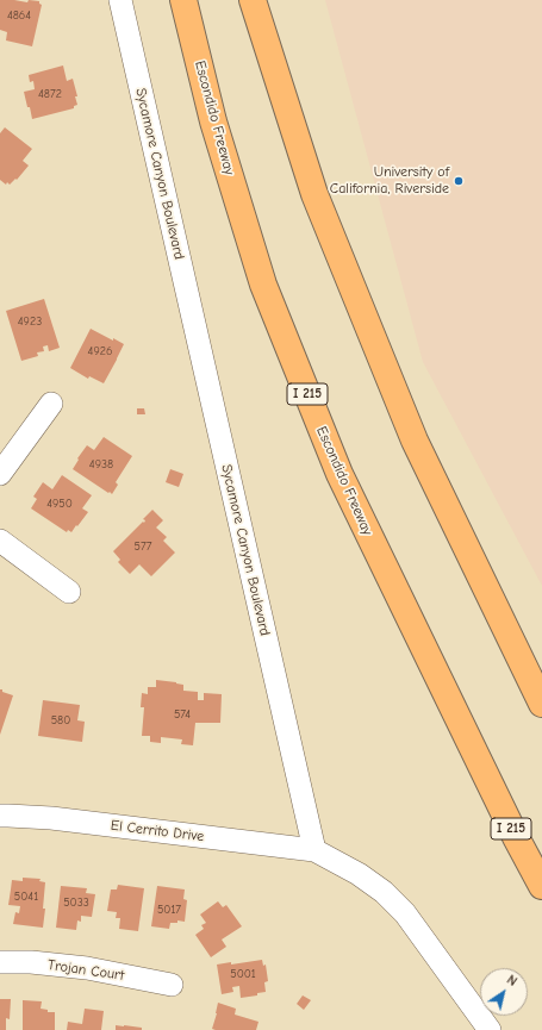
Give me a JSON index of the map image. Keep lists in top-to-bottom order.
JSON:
{
  "streets": {
    "highway": ["Escondido Freeway", "I 215"],
    "street": ["Sycamore Canyon Boulevard", "El Cerrito Drive", "Trojan Court"]
  },
  "crossings": [
    ["Sycamore Canyon Boulevard", "El Cerrito Drive"]
  ],
  "places": ["University of California, Riverside"],
  "house_numbers": [
    "4864",
    "4872",
    "4923",
    "4926",
    "4938",
    "4950",
    "577",
    "574",
    "580",
    "5041",
    "5033",
    "5017",
    "5001"
  ],
  "north": "top right"
}
